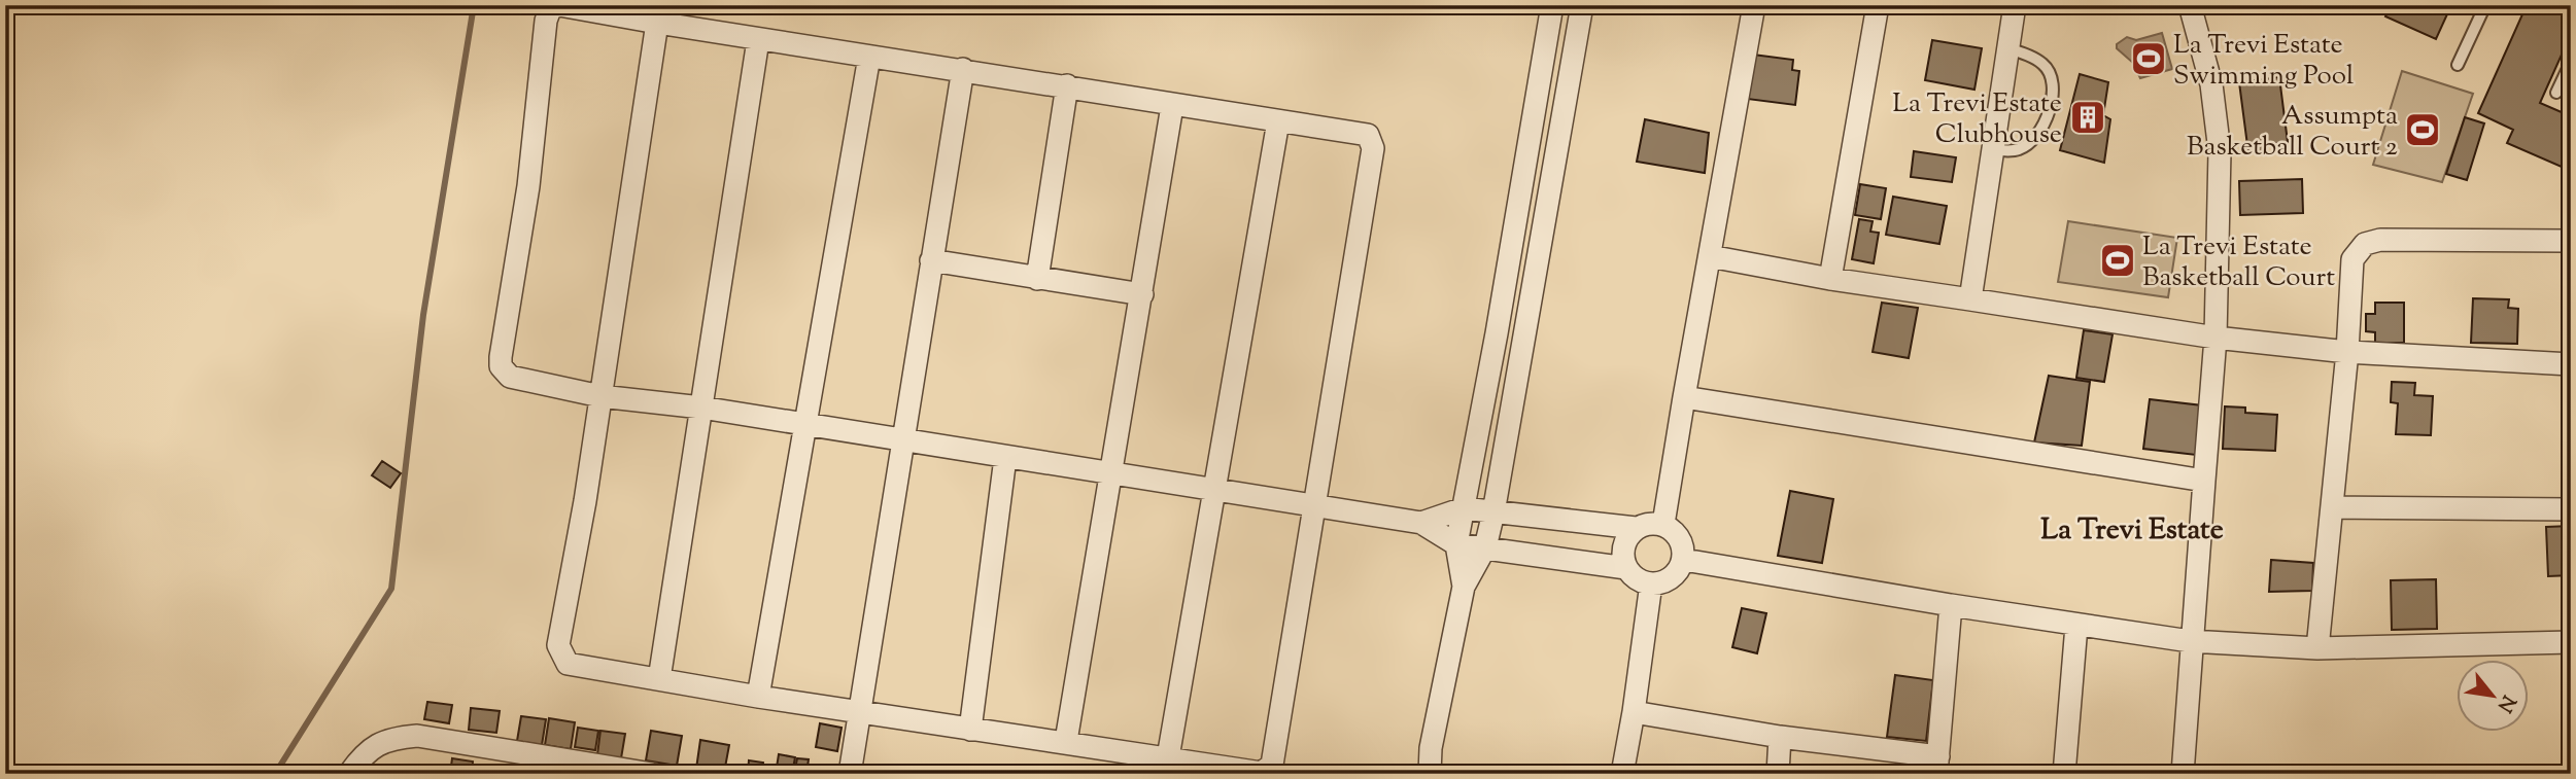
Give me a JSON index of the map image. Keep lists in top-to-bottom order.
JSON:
{
  "districts": ["La Trevi Estate"],
  "places": {
    "sports": ["La Trevi Estate Swimming Pool", "Assumpta Basketball Court 2", "La Trevi Estate Basketball Court"],
    "building": ["La Trevi Estate Clubhouse"]
  },
  "north": "bottom right"
}
